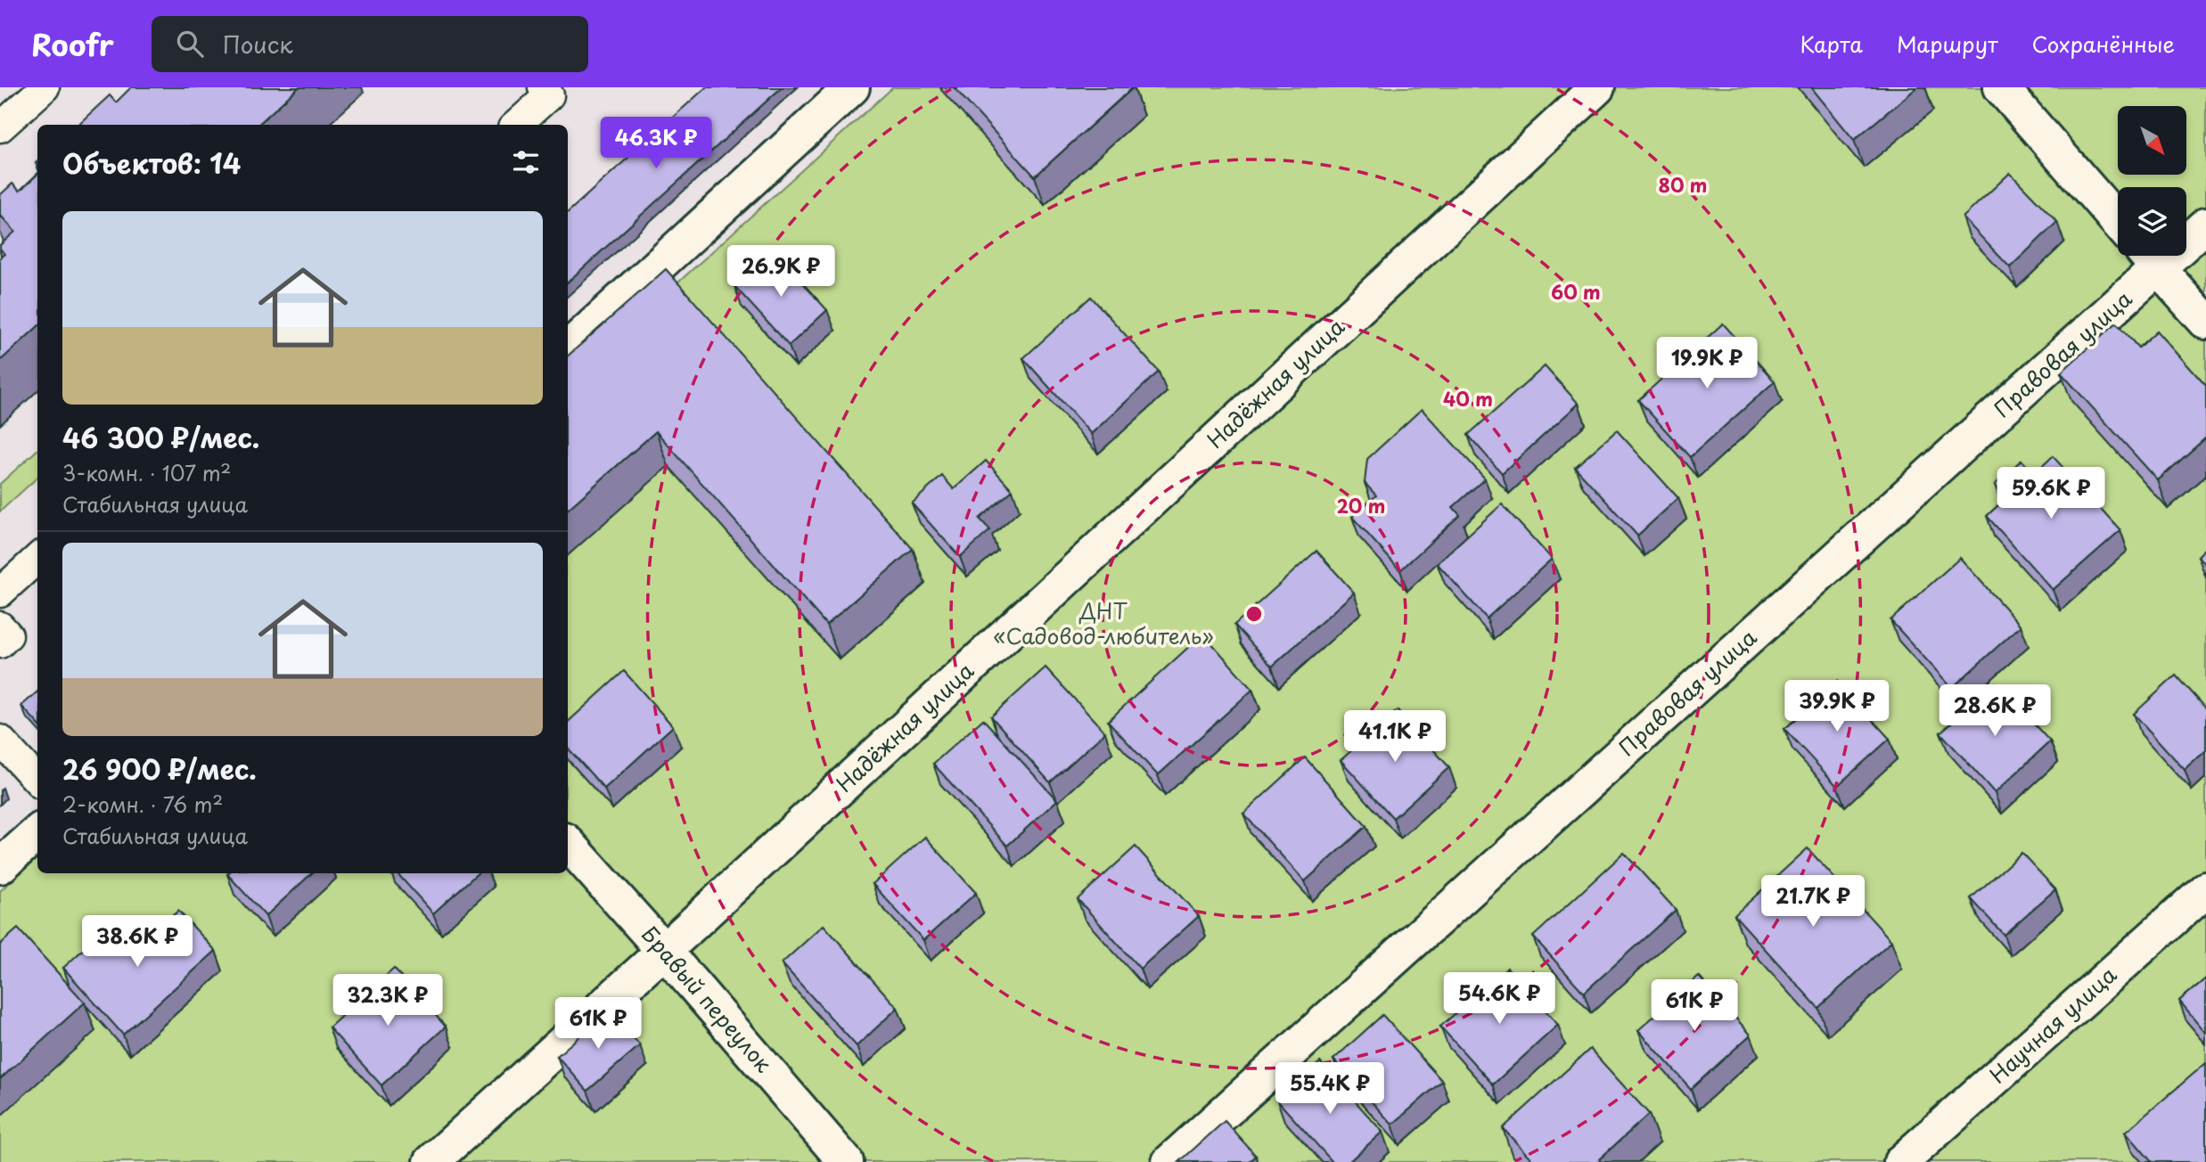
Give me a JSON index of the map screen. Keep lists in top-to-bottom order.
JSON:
{
  "streets": {
    "street": [
      "Правовая улица",
      "Надёжная улица",
      "Бравый переулок",
      "Научная улица"
    ]
  },
  "crossings": [
    ["Надёжная улица", "Бравый переулок"]
  ],
  "parks": ["ДНТ «Садовод-любитель»"],
  "north": "bottom right",
  "page": {
    "header": "Roofr",
    "search": "Поиск",
    "nav": ["Карта", "Маршрут", "Сохранённые"],
    "price": [
      "46.3K ₽",
      "26.9K ₽",
      "19.9K ₽",
      "59.6K ₽",
      "39.9K ₽",
      "28.6K ₽",
      "41.1K ₽",
      "21.7K ₽",
      "38.6K ₽",
      "54.6K ₽",
      "32.3K ₽",
      "61K ₽",
      "61K ₽",
      "55.4K ₽"
    ],
    "heading": "Объектов: 14",
    "list": [
      {
        "name": "46 300 ₽/мес.",
        "note": "3-комн. · 107 m² · Стабильная улица"
      },
      {
        "name": "26 900 ₽/мес.",
        "note": "2-комн. · 76 m² · Стабильная улица"
      }
    ]
  },
  "rings": [
    "80 m",
    "60 m",
    "40 m",
    "20 m"
  ]
}
